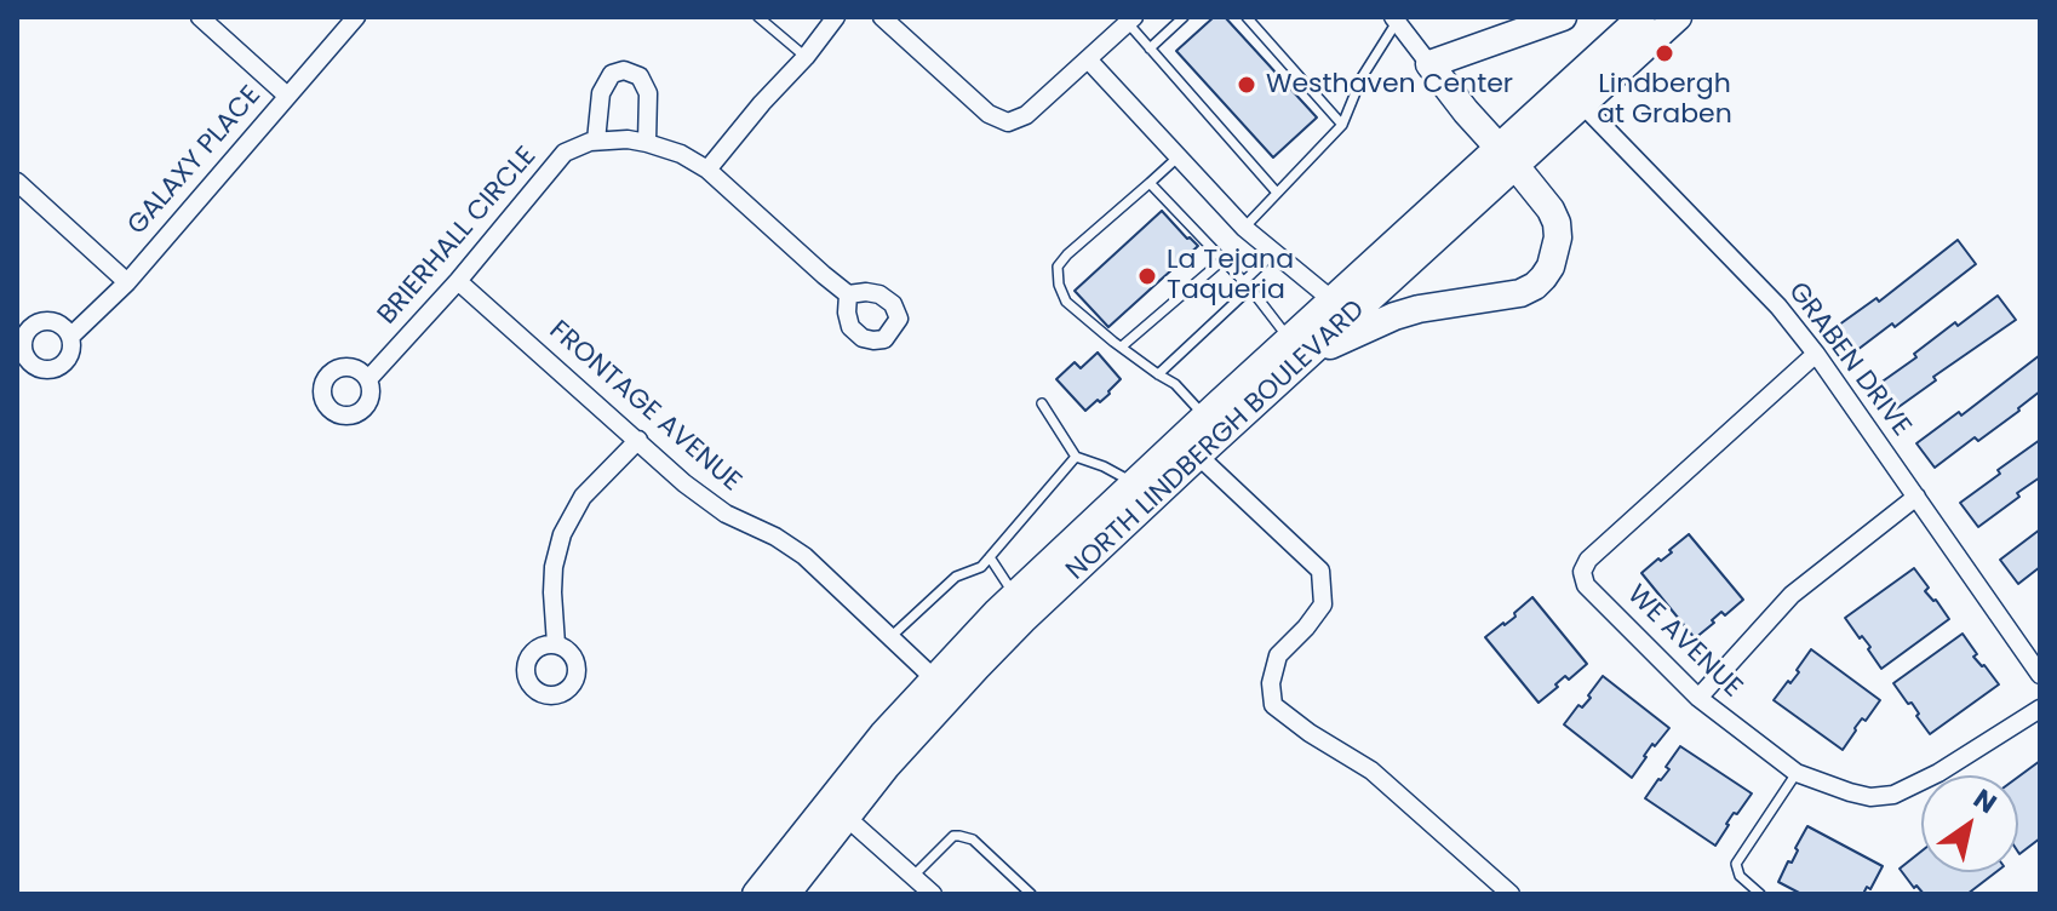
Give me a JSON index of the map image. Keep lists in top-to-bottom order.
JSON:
{
  "streets": {
    "highway": ["NORTH LINDBERGH BOULEVARD"],
    "street": [
      "GALAXY PLACE",
      "BRIERHALL CIRCLE",
      "GRABEN DRIVE",
      "FRONTAGE AVENUE",
      "WE AVENUE"
    ]
  },
  "crossings": [
    ["BRIERHALL CIRCLE", "FRONTAGE AVENUE"],
    ["GRABEN DRIVE", "NORTH LINDBERGH BOULEVARD"],
    ["GRABEN DRIVE", "WE AVENUE"],
    ["FRONTAGE AVENUE", "NORTH LINDBERGH BOULEVARD"]
  ],
  "places": ["Lindbergh at Graben", "Westhaven Center", "La Tejana Taqueria"],
  "north": "top right"
}
